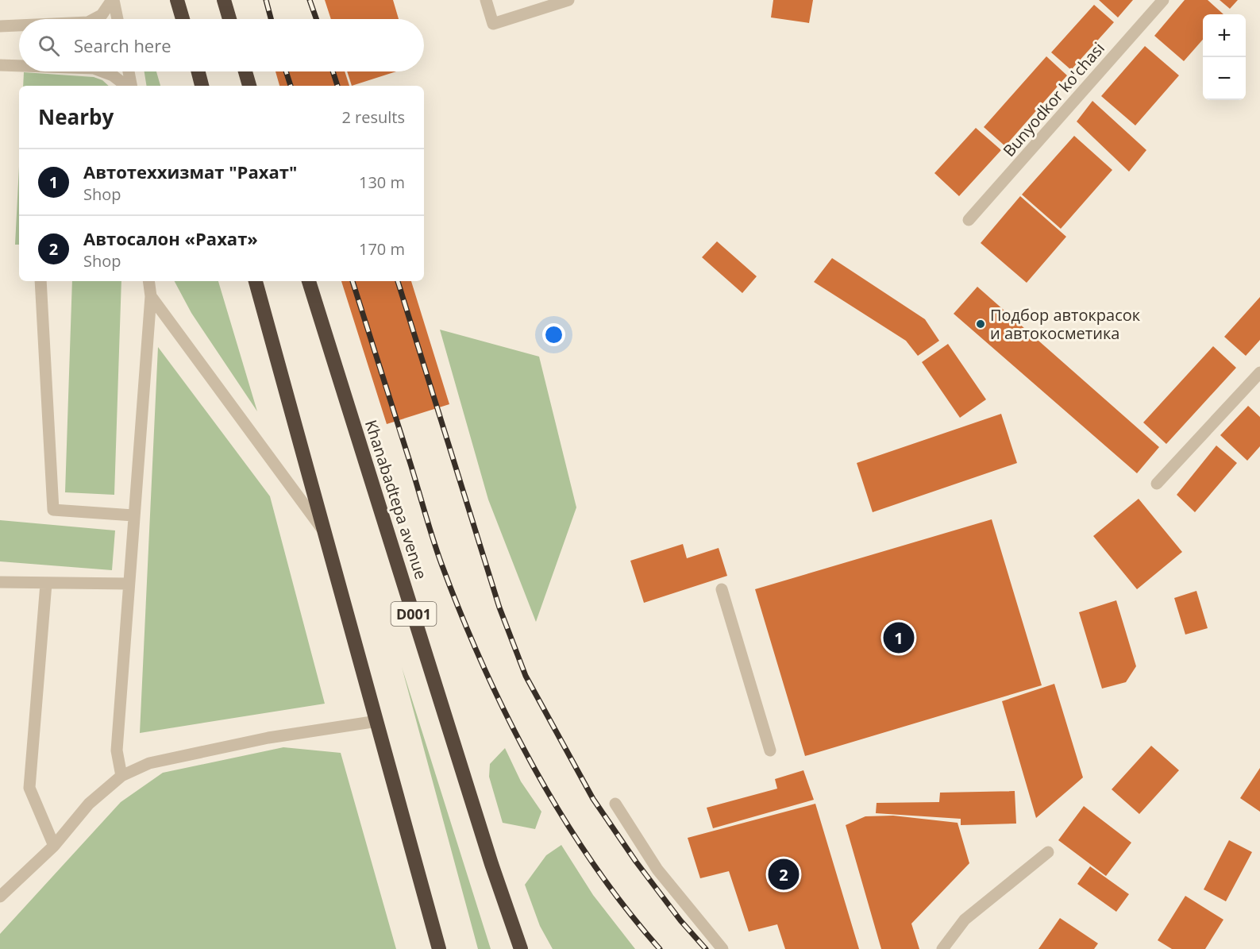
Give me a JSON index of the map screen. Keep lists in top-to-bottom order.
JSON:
{
  "streets": {
    "highway": ["Khanabadtepa avenue", "D001"],
    "street": ["Bunyodkor ko'chasi"]
  },
  "places": ["Подбор автокрасок и автокосметика"],
  "page": {
    "map_buttons": ["+", "−"],
    "search": "Search here",
    "heading": ["Nearby", "2 results"],
    "list": [
      {
        "mark": "1",
        "name": "Автотеххизмат \"Рахат\"",
        "note": "Shop",
        "value": "130 m"
      },
      {
        "mark": "2",
        "name": "Автосалон «Рахат»",
        "note": "Shop",
        "value": "170 m"
      }
    ],
    "pins": ["1", "2"]
  }
}
